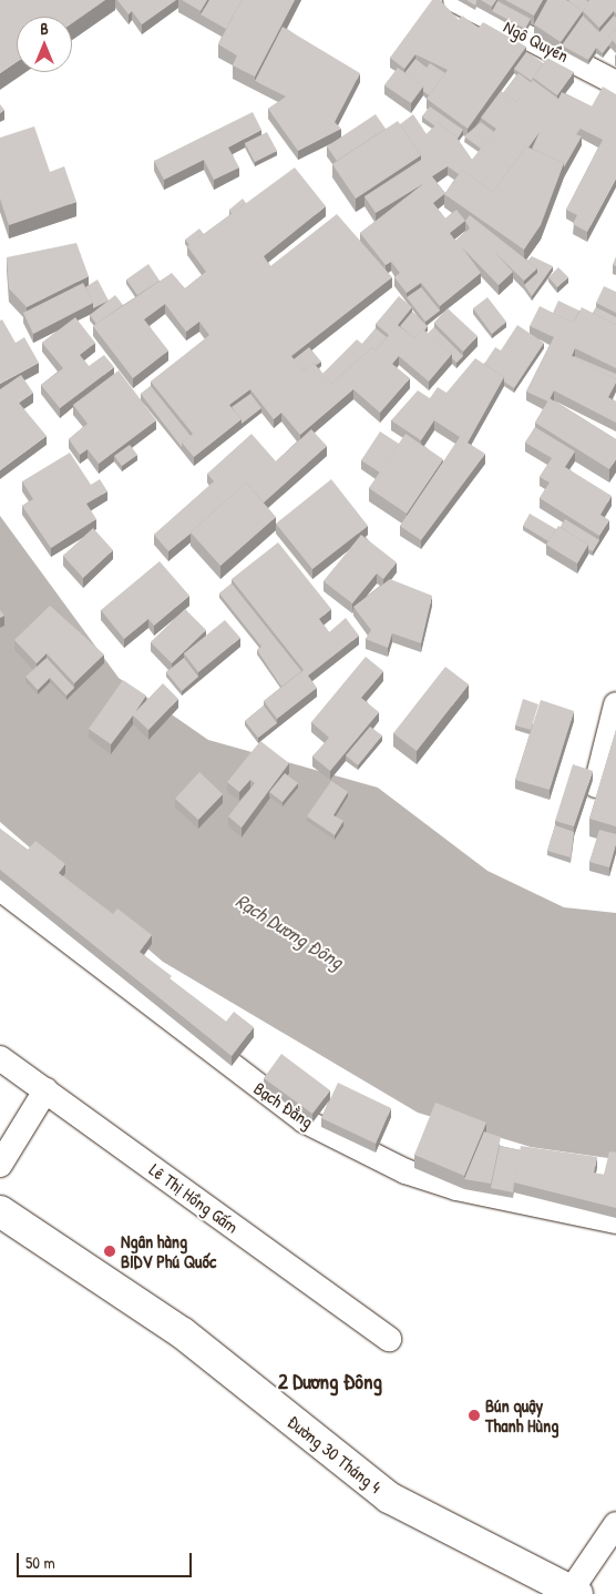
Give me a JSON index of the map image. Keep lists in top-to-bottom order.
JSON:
{
  "streets": {
    "main road": ["Đường 30 Tháng 4"],
    "street": ["Ngô Quyền", "Bạch Đằng", "Lê Thị Hồng Gấm"]
  },
  "districts": ["2 Dương Đông"],
  "water": ["Rạch Dương Đông"],
  "places": ["Ngân hàng BIDV Phú Quốc", "Bún quậy Thanh Hùng"],
  "scale_bar": "50 m",
  "north": "top"
}
